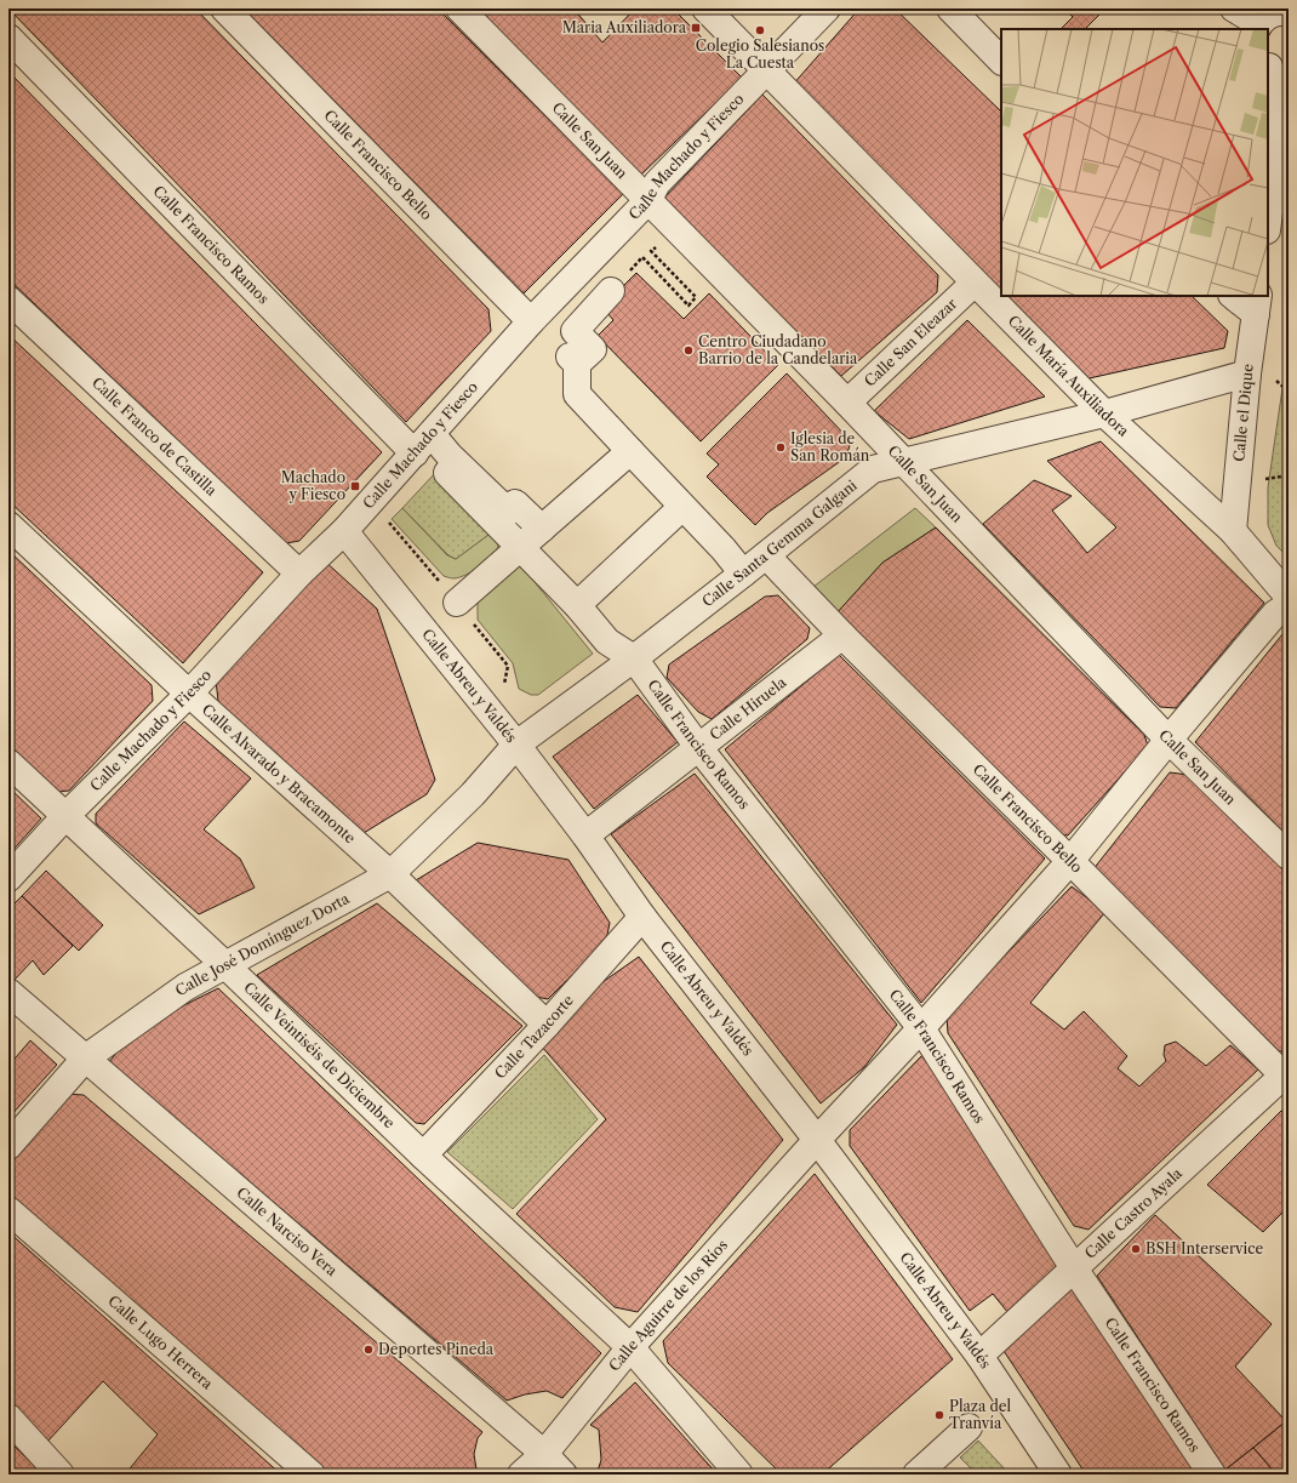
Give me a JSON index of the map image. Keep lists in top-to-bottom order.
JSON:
{
  "streets": {
    "street": [
      "Calle San Juan",
      "Calle Machado y Fiesco",
      "Calle Francisco Bello",
      "Calle Francisco Ramos",
      "Calle San Eleazar",
      "Calle María Auxiliadora",
      "Calle el Dique",
      "Calle Franco de Castilla",
      "Calle Santa Gemma Galgani",
      "Calle Abreu y Valdés",
      "Calle Hiruela",
      "Calle Alvarado y Bracamonte",
      "Calle José Domínguez Dorta",
      "Calle Tazacorte",
      "Calle Veintiséis de Diciembre",
      "Calle Castro Ayala",
      "Calle Narciso Vera",
      "Calle Aguirre de los Ríos",
      "Calle Lugo Herrera"
    ]
  },
  "crossings": [
    ["Calle San Juan", "Calle Machado y Fiesco"],
    ["Calle San Juan", "Calle San Eleazar"],
    ["Calle San Juan", "Calle Santa Gemma Galgani"],
    ["Calle San Juan", "Calle Aguirre de los Ríos"],
    ["Calle Machado y Fiesco", "Calle Francisco Bello"],
    ["Calle Machado y Fiesco", "Calle Francisco Ramos"],
    ["Calle Machado y Fiesco", "Calle María Auxiliadora"],
    ["Calle Machado y Fiesco", "Calle Franco de Castilla"],
    ["Calle Machado y Fiesco", "Calle Abreu y Valdés"],
    ["Calle Machado y Fiesco", "Calle Alvarado y Bracamonte"],
    ["Calle Machado y Fiesco", "Calle Veintiséis de Diciembre"],
    ["Calle Francisco Bello", "Calle Santa Gemma Galgani"],
    ["Calle Francisco Bello", "Calle Hiruela"],
    ["Calle Francisco Bello", "Calle Castro Ayala"],
    ["Calle Francisco Bello", "Calle Aguirre de los Ríos"],
    ["Calle Francisco Ramos", "Calle Santa Gemma Galgani"],
    ["Calle Francisco Ramos", "Calle Hiruela"],
    ["Calle Francisco Ramos", "Calle Castro Ayala"],
    ["Calle Francisco Ramos", "Calle Aguirre de los Ríos"],
    ["Calle San Eleazar", "Calle María Auxiliadora"],
    ["Calle María Auxiliadora", "Calle el Dique"],
    ["Calle María Auxiliadora", "Calle Santa Gemma Galgani"],
    ["Calle el Dique", "Calle Santa Gemma Galgani"],
    ["Calle Santa Gemma Galgani", "Calle Abreu y Valdés"],
    ["Calle Santa Gemma Galgani", "Calle José Domínguez Dorta"],
    ["Calle Abreu y Valdés", "Calle Hiruela"],
    ["Calle Abreu y Valdés", "Calle José Domínguez Dorta"],
    ["Calle Abreu y Valdés", "Calle Tazacorte"],
    ["Calle Abreu y Valdés", "Calle Castro Ayala"],
    ["Calle Abreu y Valdés", "Calle Aguirre de los Ríos"],
    ["Calle Alvarado y Bracamonte", "Calle José Domínguez Dorta"],
    ["Calle Alvarado y Bracamonte", "Calle Tazacorte"],
    ["Calle José Domínguez Dorta", "Calle Veintiséis de Diciembre"],
    ["Calle José Domínguez Dorta", "Calle Narciso Vera"],
    ["Calle Tazacorte", "Calle Veintiséis de Diciembre"],
    ["Calle Veintiséis de Diciembre", "Calle Aguirre de los Ríos"],
    ["Calle Narciso Vera", "Calle Aguirre de los Ríos"]
  ],
  "places": {
    "transit": ["Maria Auxiliadora", "Machado y Fiesco"],
    "other": [
      "Colegio Salesianos La Cuesta",
      "Centro Ciudadano Barrio de la Candelaria",
      "Iglesia de San Román",
      "BSH Interservice",
      "Deportes Pineda",
      "Plaza del Tranvía"
    ]
  }
}
